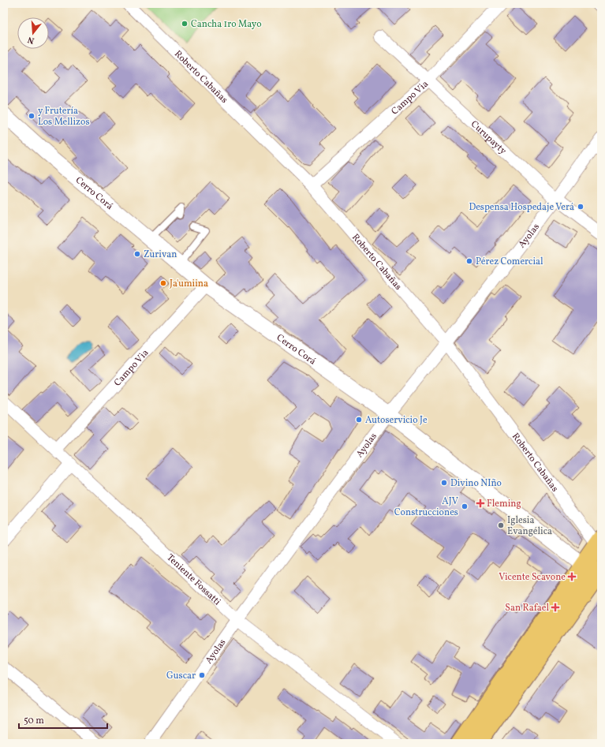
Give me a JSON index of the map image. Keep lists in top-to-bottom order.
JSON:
{
  "streets": {
    "street": [
      "Roberto Cabañas",
      "Campo Vìa",
      "Curupayty",
      "Cerro Corá",
      "Ayolas",
      "Teniente Fossatti"
    ]
  },
  "crossings": [
    ["Roberto Cabañas", "Campo Vìa"],
    ["Roberto Cabañas", "Ayolas"],
    ["Campo Vìa", "Curupayty"],
    ["Campo Vìa", "Cerro Corá"],
    ["Campo Vìa", "Teniente Fossatti"],
    ["Curupayty", "Ayolas"],
    ["Cerro Corá", "Ayolas"],
    ["Ayolas", "Teniente Fossatti"]
  ],
  "places": {
    "other": [
      "Cancha 1ro Mayo",
      "y Frutería Los Mellizos",
      "Despensa Hospedaje Verá",
      "Zurivan",
      "Pérez Comercial",
      "Ja'umiina",
      "Autoservicio Je",
      "Divino NIño",
      "AJV Construcciones",
      "Iglesia Evangélica",
      "Guscar"
    ],
    "health": ["Fleming", "Vicente Scavone", "San Rafael"]
  },
  "scale_bar": "50 m",
  "north": "bottom"
}
